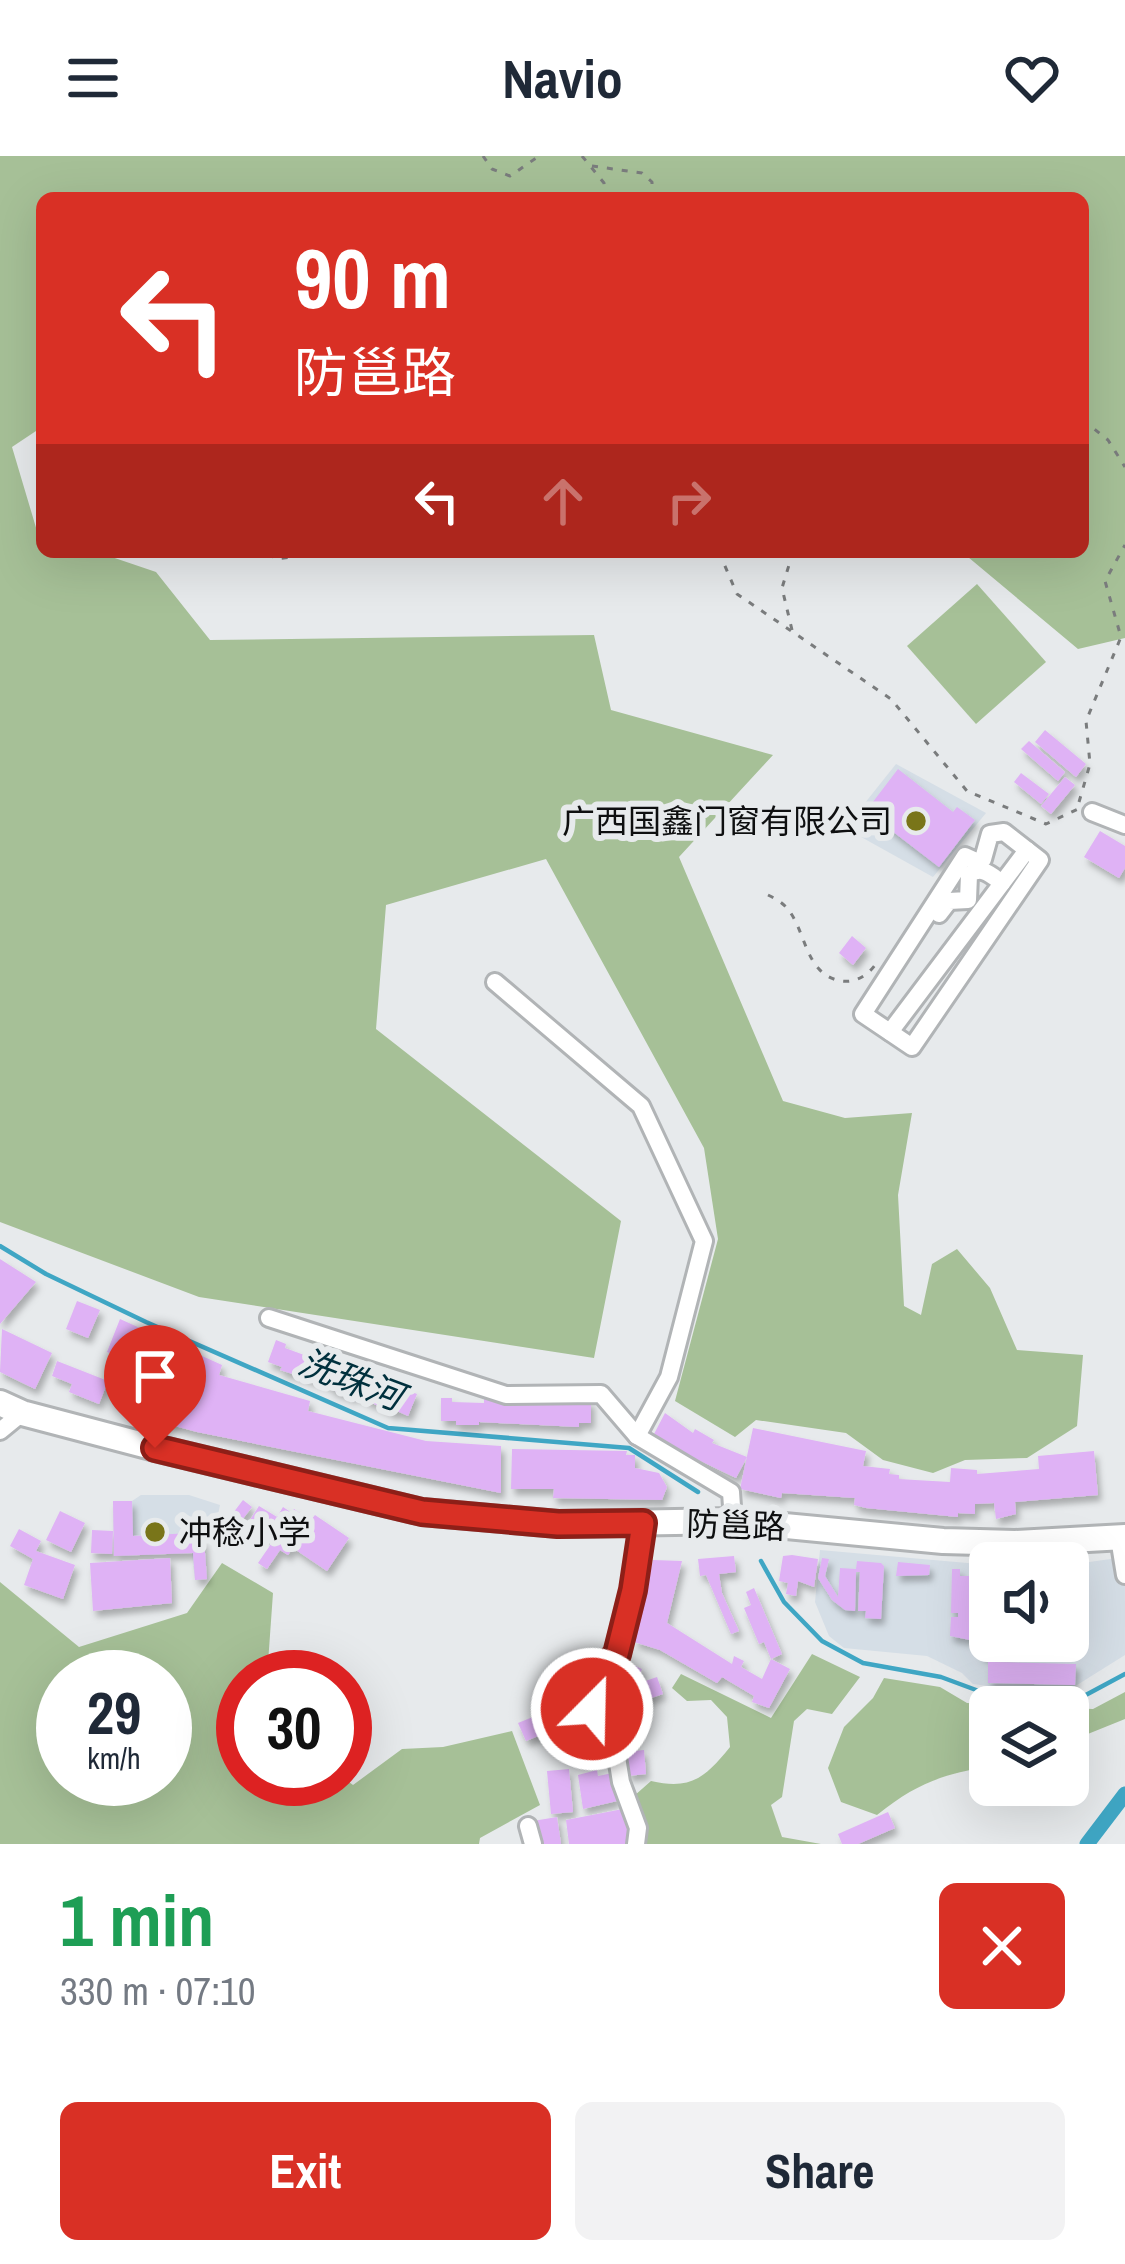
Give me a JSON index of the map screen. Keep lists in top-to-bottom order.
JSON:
{
  "streets": {
    "highway": ["防邕路"]
  },
  "water": ["洗珠河"],
  "places": ["广西国鑫门窗有限公司", "冲稔小学"],
  "page": {
    "header": "Navio",
    "turn": ["90 m", "防邕路"],
    "speed": "29 km/h",
    "limit": "30",
    "heading": ["1 min", "330 m · 07:10"],
    "buttons": ["Exit", "Share"]
  }
}
